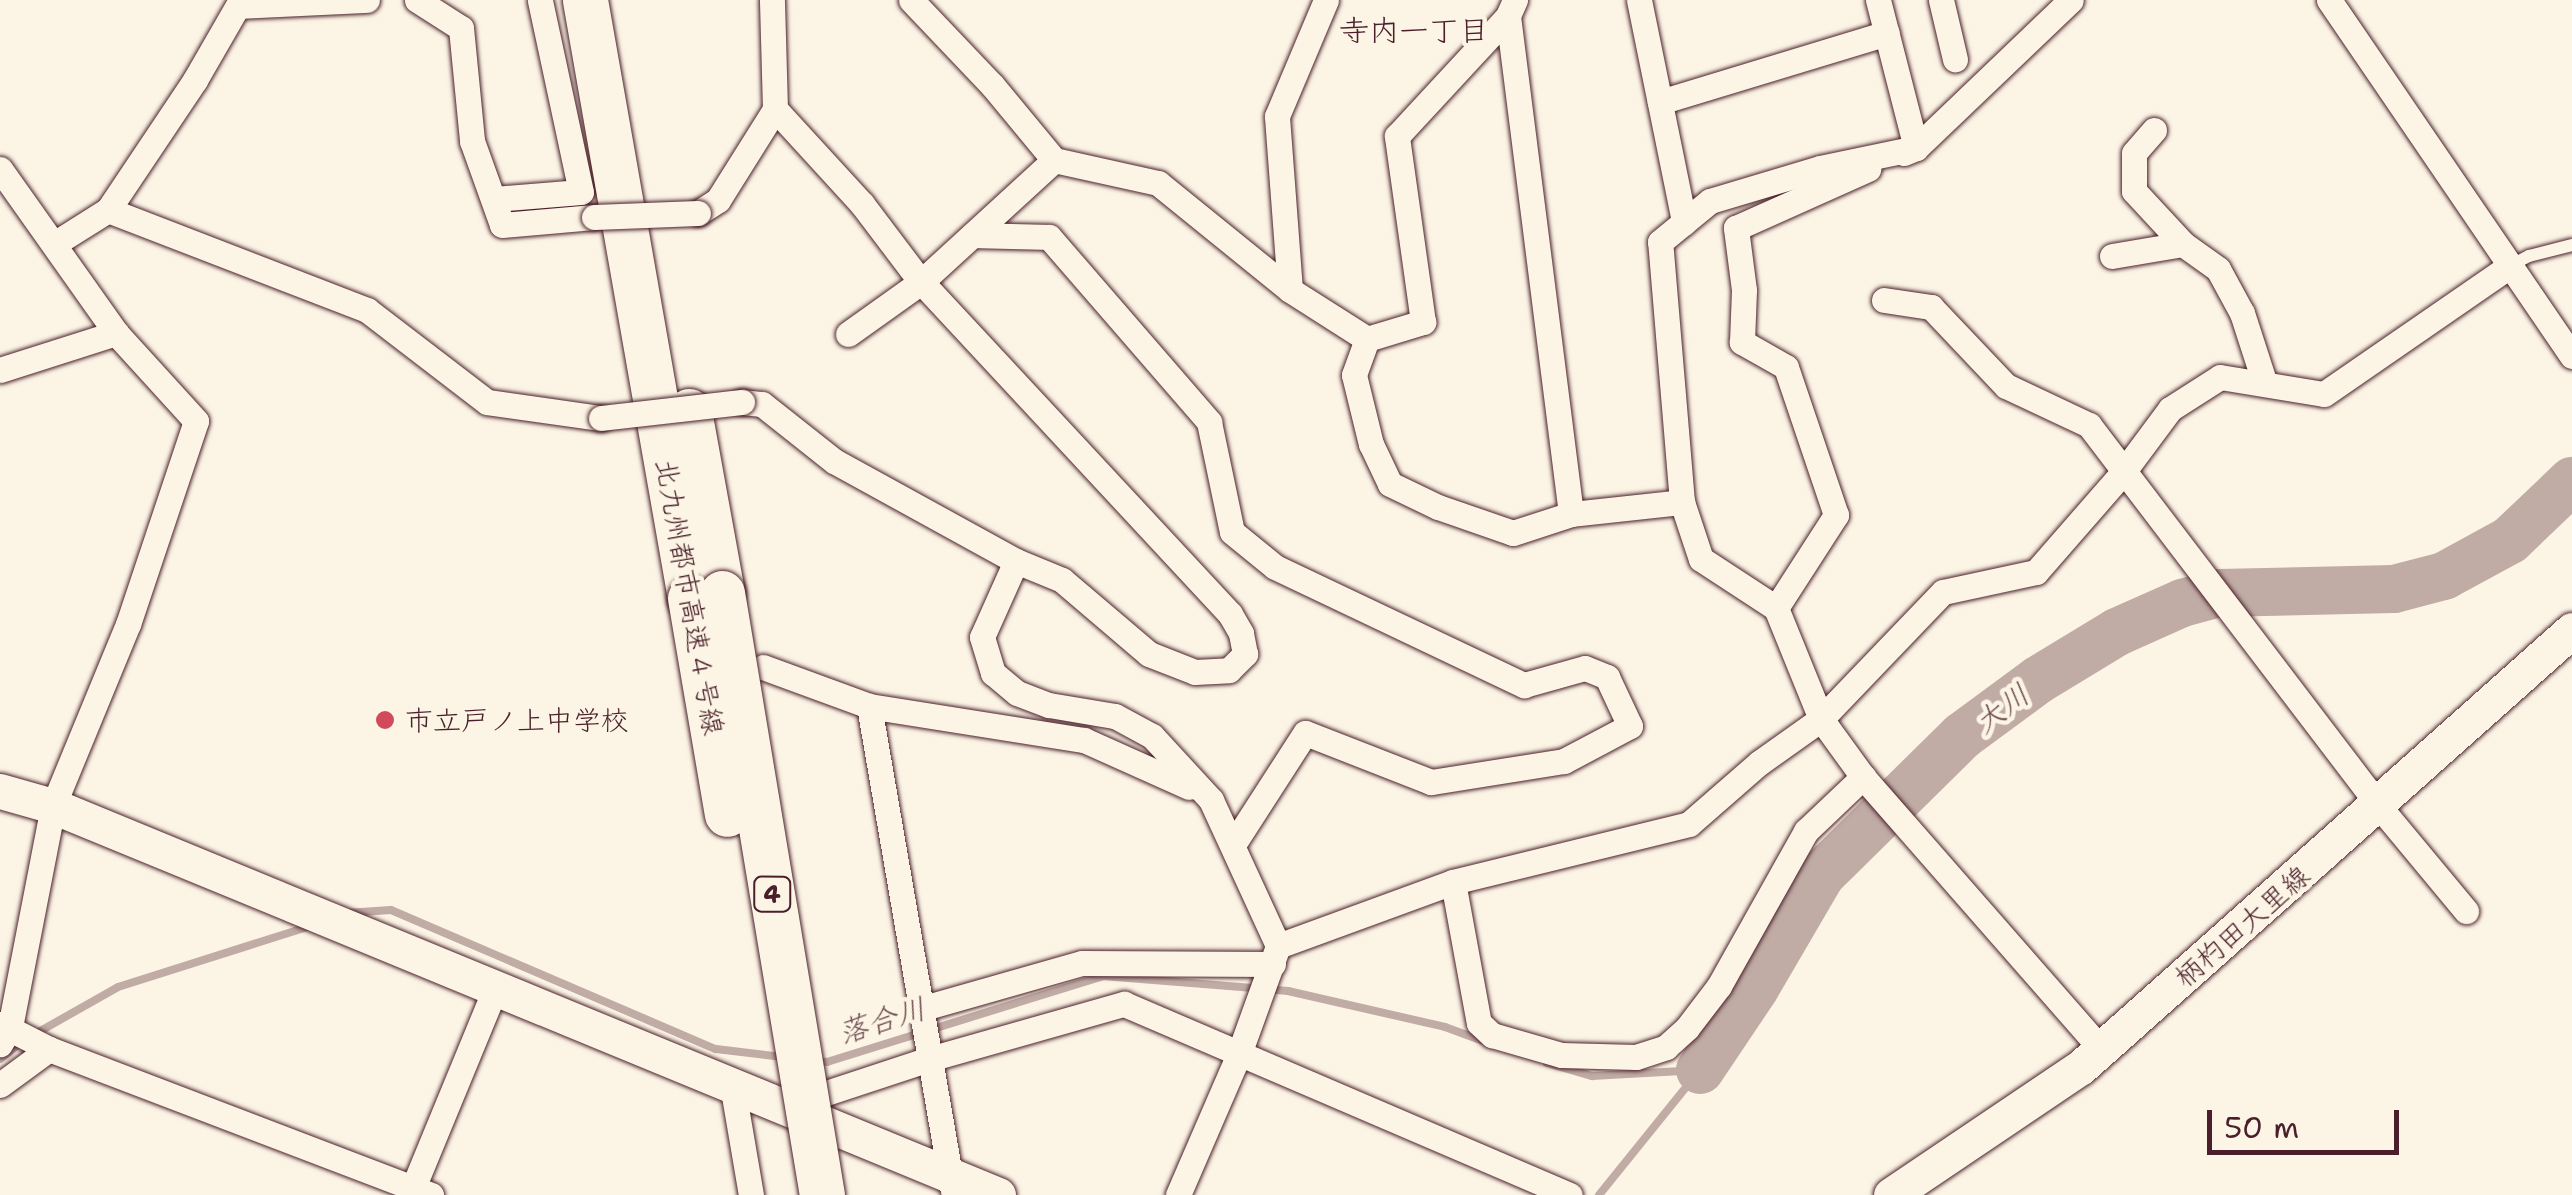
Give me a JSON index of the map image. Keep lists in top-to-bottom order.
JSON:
{
  "streets": {
    "highway": ["北九州都市高速４号線", "4"],
    "street": ["柄杓田大里線"]
  },
  "districts": ["寺内一丁目"],
  "water": ["大川", "落合川"],
  "places": ["市立戸ノ上中学校"],
  "scale_bar": "50 m"
}
